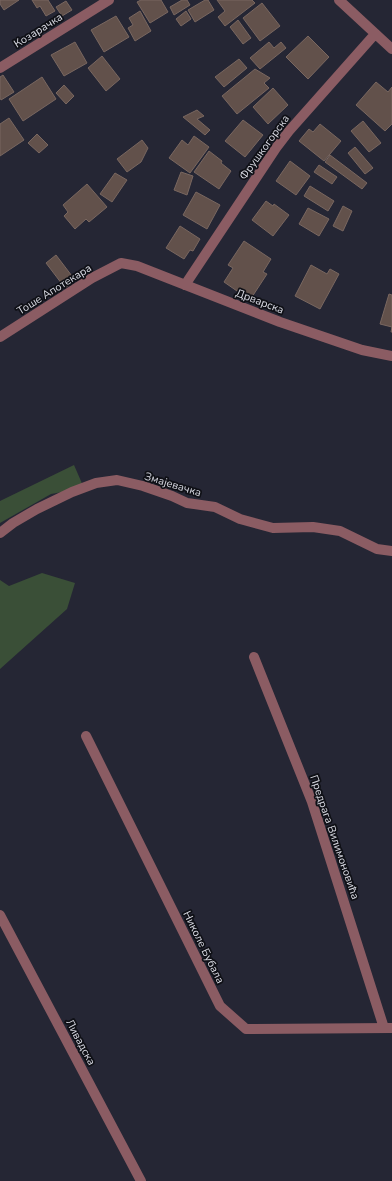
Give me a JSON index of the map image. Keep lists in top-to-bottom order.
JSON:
{
  "streets": {
    "street": [
      "Козарачка",
      "Фрушкогорска",
      "Тоше Апотекара",
      "Дрварска",
      "Змајевачка",
      "Предрага Вилимоновића",
      "Николе Бубала",
      "Ливадска"
    ]
  },
  "crossings": [
    ["Фрушкогорска", "Дрварска"],
    ["Тоше Апотекара", "Дрварска"],
    ["Предрага Вилимоновића", "Николе Бубала"]
  ]
}
